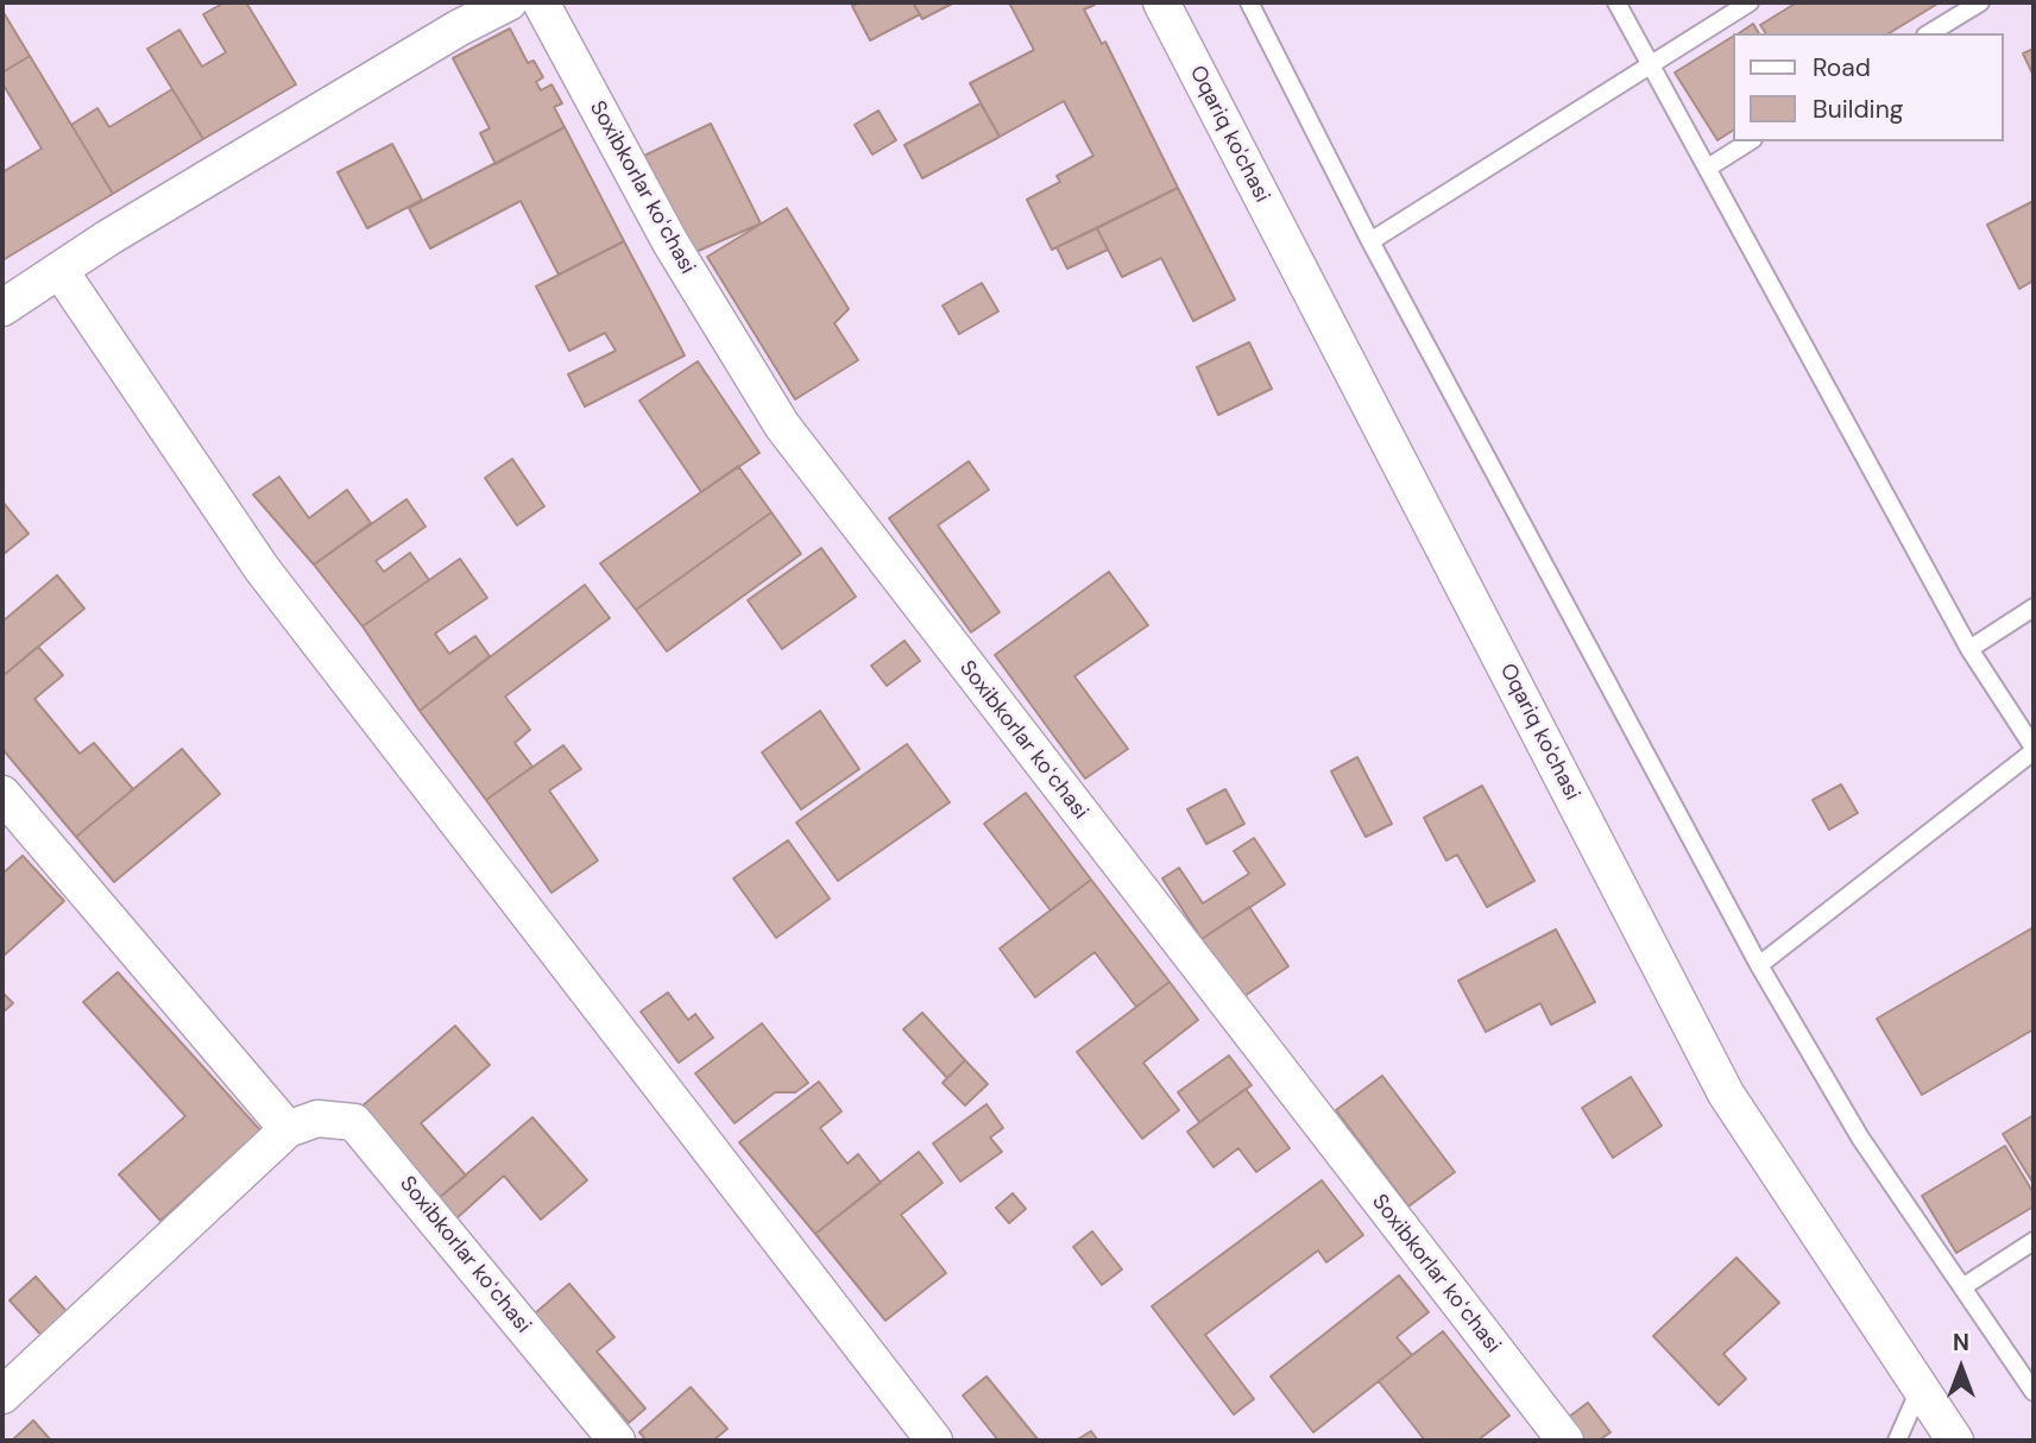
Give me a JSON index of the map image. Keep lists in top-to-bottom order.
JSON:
{
  "streets": {
    "street": ["Oqariq ko'chasi", "Soxibkorlar koʻchasi"]
  },
  "legend": ["Road", "Building"],
  "north": "top"
}
